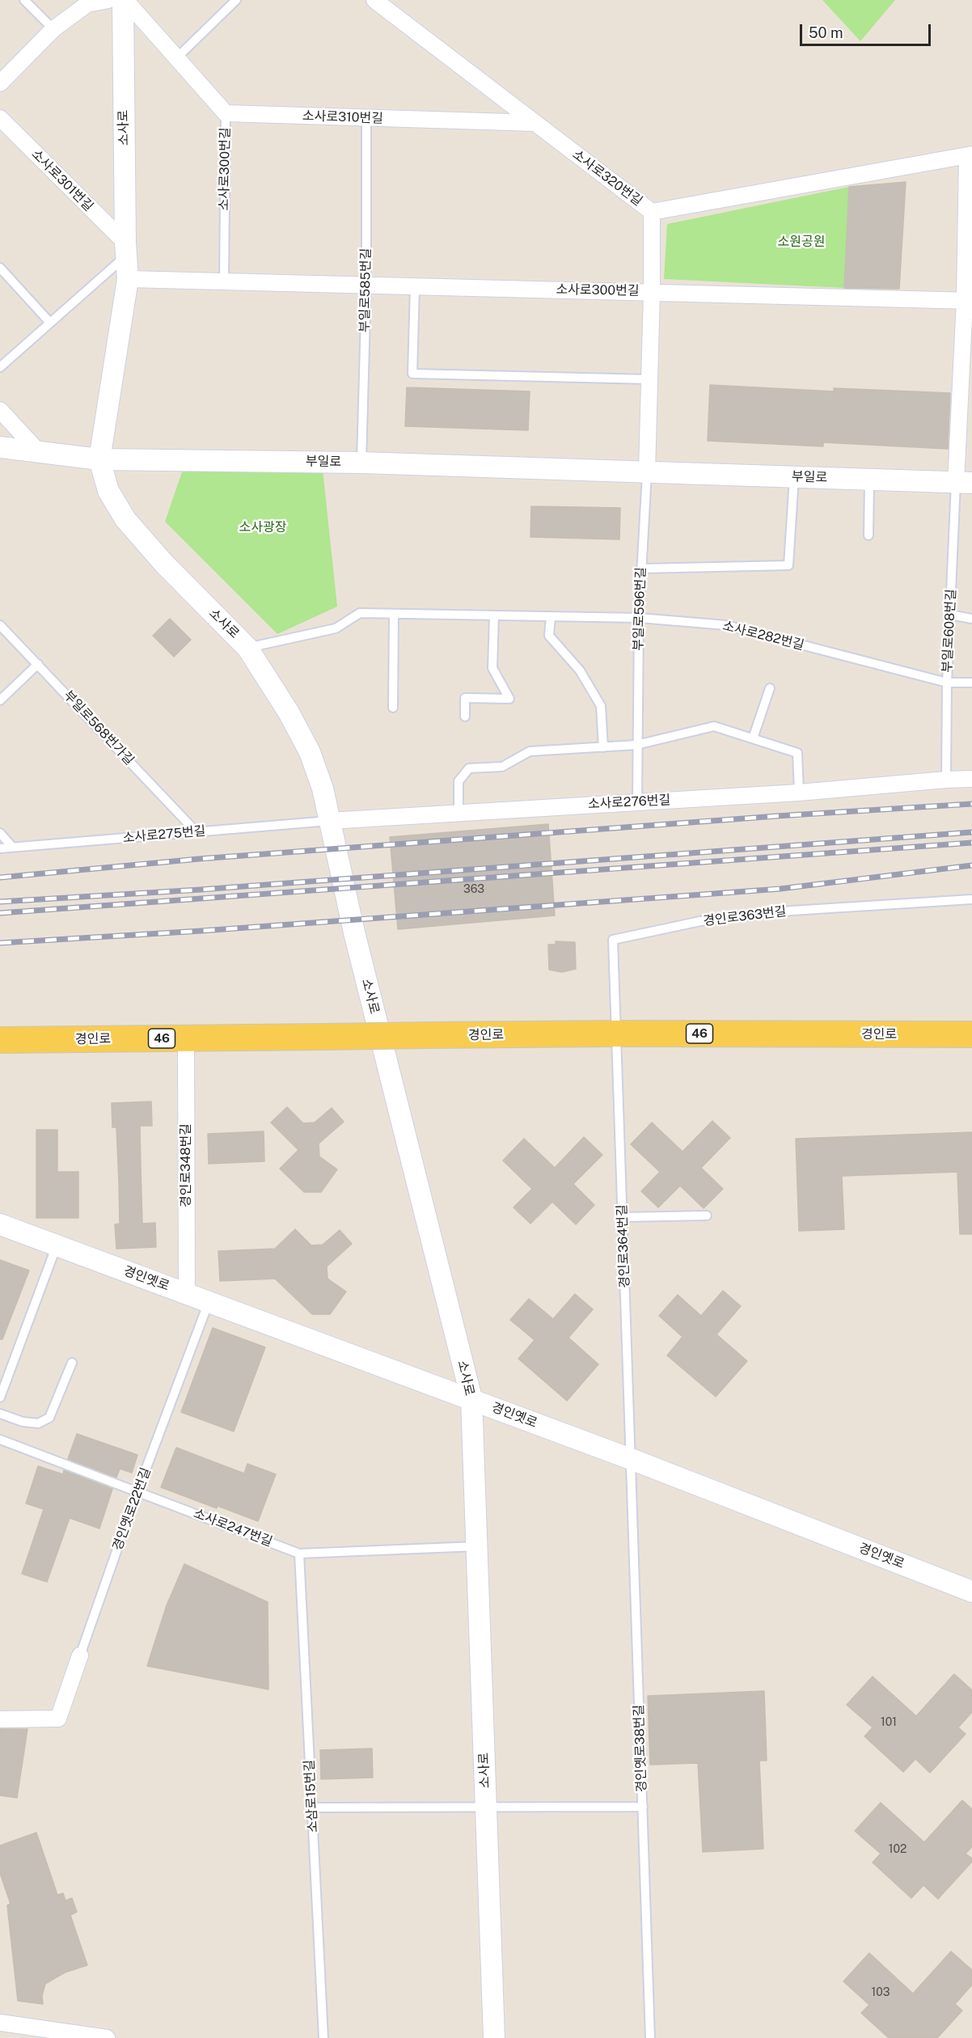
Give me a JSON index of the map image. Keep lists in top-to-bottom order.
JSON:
{
  "streets": {
    "main road": ["46", "경인로"],
    "street": [
      "소사로310번길",
      "소사로",
      "소사로300번길",
      "소사로320번길",
      "소사로301번길",
      "부일로",
      "소사로276번길",
      "경인로348번길",
      "경인옛로",
      "경인옛로22번길"
    ],
    "lane": [
      "부일로585번길",
      "부일로596번길",
      "부일로608번길",
      "소사로282번길",
      "부일로568번가길",
      "소사로275번길",
      "경인로363번길",
      "경인로364번길",
      "소사로247번길",
      "경인옛로38번길",
      "소삼로15번길"
    ]
  },
  "crossings": [
    ["소사로310번길", "소사로300번길"],
    ["소사로310번길", "소사로320번길"],
    ["소사로310번길", "부일로585번길"],
    ["소사로", "소사로300번길"],
    ["소사로", "소사로301번길"],
    ["소사로", "부일로"],
    ["소사로", "소사로282번길"],
    ["소사로", "소사로276번길"],
    ["소사로", "소사로275번길"],
    ["소사로", "경인옛로"],
    ["소사로", "소사로247번길"],
    ["소사로", "경인옛로38번길"],
    ["소사로", "소삼로15번길"],
    ["소사로300번길", "부일로585번길"],
    ["부일로585번길", "부일로"],
    ["부일로", "부일로596번길"],
    ["부일로", "부일로608번길"],
    ["부일로596번길", "소사로282번길"],
    ["부일로596번길", "소사로276번길"],
    ["부일로608번길", "소사로282번길"],
    ["부일로608번길", "소사로276번길"],
    ["부일로568번가길", "소사로275번길"],
    ["소사로276번길", "소사로275번길"],
    ["경인로363번길", "경인로"],
    ["경인로363번길", "경인로364번길"],
    ["경인로", "경인로348번길"],
    ["경인로", "경인로364번길"],
    ["경인로348번길", "경인옛로"],
    ["경인로364번길", "경인옛로"],
    ["경인로364번길", "경인옛로38번길"],
    ["경인옛로", "경인옛로22번길"],
    ["경인옛로", "경인옛로38번길"],
    ["경인옛로22번길", "소사로247번길"],
    ["소사로247번길", "소삼로15번길"]
  ],
  "parks": ["소원공원", "소사광장"],
  "house_numbers": [
    "363",
    "101",
    "102",
    "103"
  ],
  "scale_bar": "50 m"
}
